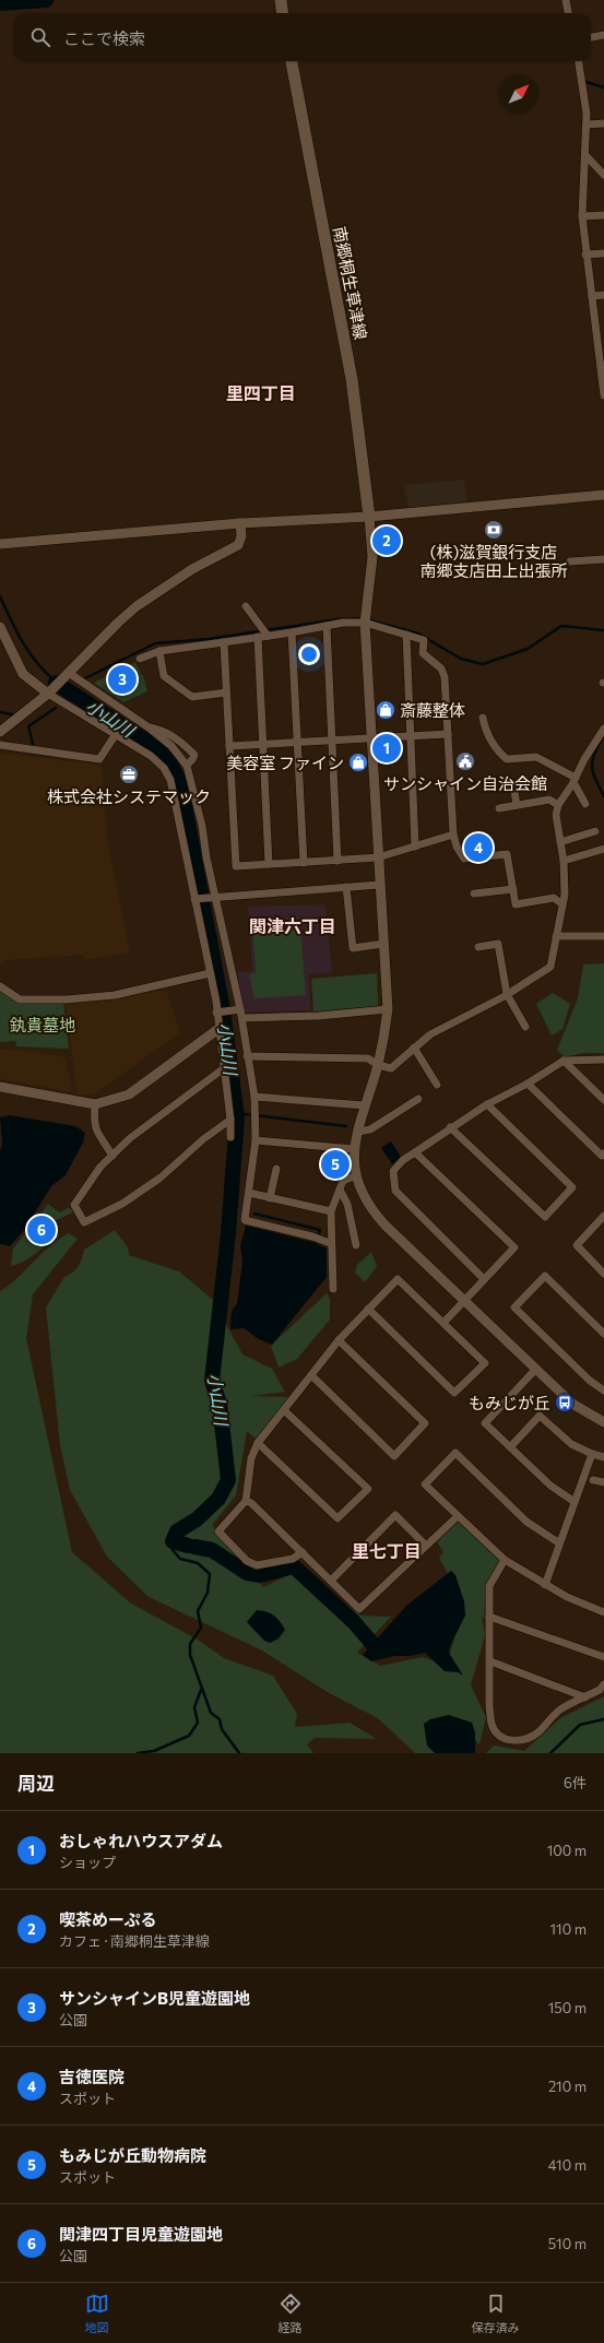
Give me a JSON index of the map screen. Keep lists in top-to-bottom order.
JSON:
{
  "streets": {
    "main road": ["南郷桐生草津線"]
  },
  "districts": ["里四丁目", "関津六丁目", "里七丁目"],
  "water": ["小山川"],
  "parks": ["釻貴墓地"],
  "places": {
    "bank": ["(株)滋賀銀行支店 南郷支店田上出張所"],
    "shop": ["斎藤整体", "美容室 ファイン"],
    "public building": ["サンシャイン自治会館"],
    "office": ["株式会社システマック"],
    "bus stop": ["もみじが丘"]
  },
  "north": "top right",
  "page": {
    "search": "ここで検索",
    "pins": [
      "2",
      "3",
      "1",
      "4",
      "5",
      "6"
    ],
    "heading": ["周辺", "6件"],
    "list": [
      {
        "mark": "1",
        "name": "おしゃれハウスアダム",
        "note": "ショップ",
        "value": "100 m"
      },
      {
        "mark": "2",
        "name": "喫茶めーぷる",
        "note": "カフェ · 南郷桐生草津線",
        "value": "110 m"
      },
      {
        "mark": "3",
        "name": "サンシャインB児童遊園地",
        "note": "公園",
        "value": "150 m"
      },
      {
        "mark": "4",
        "name": "吉徳医院",
        "note": "スポット",
        "value": "210 m"
      },
      {
        "mark": "5",
        "name": "もみじが丘動物病院",
        "note": "スポット",
        "value": "410 m"
      },
      {
        "mark": "6",
        "name": "関津四丁目児童遊園地",
        "note": "公園",
        "value": "510 m"
      }
    ],
    "nav": ["地図", "経路", "保存済み"]
  }
}
